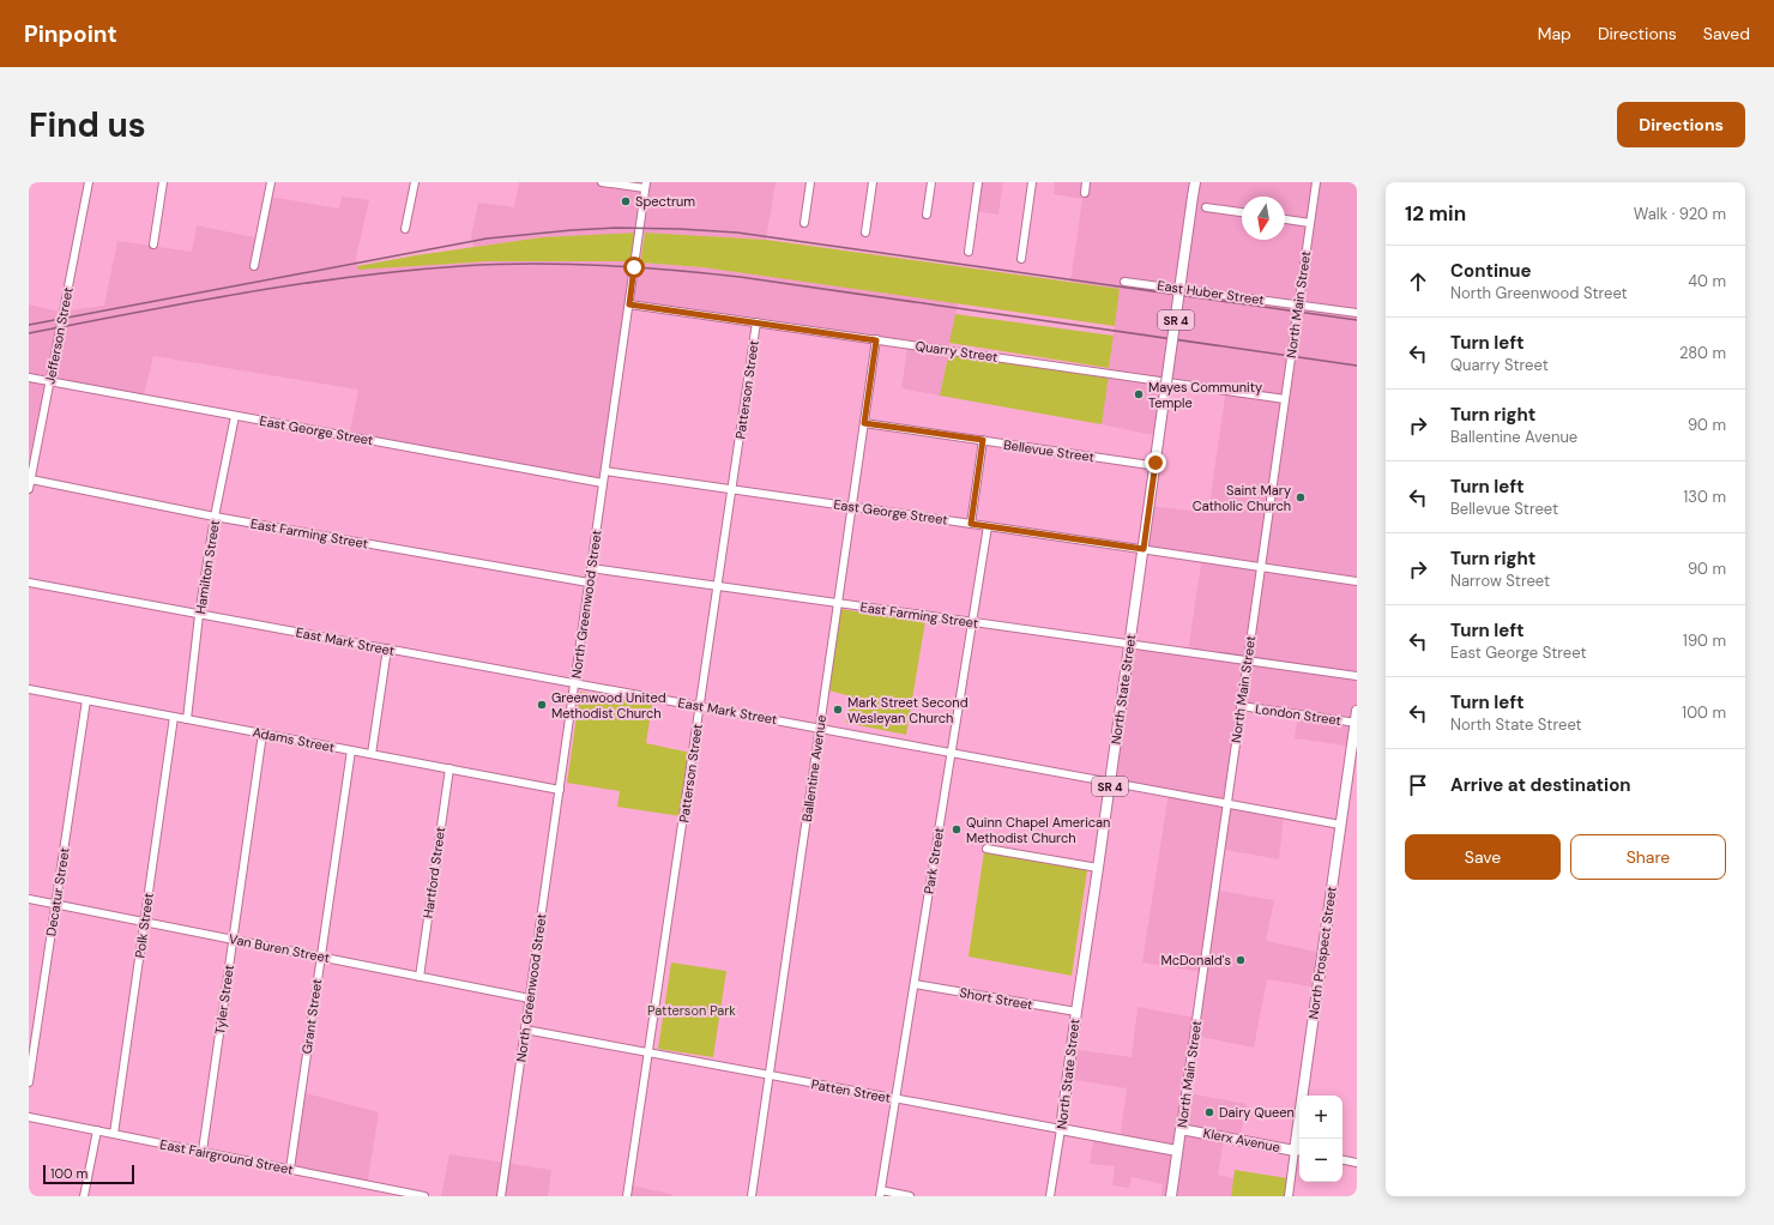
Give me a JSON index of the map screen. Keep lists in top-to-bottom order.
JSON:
{
  "streets": {
    "main road": [
      "North Main Street",
      "SR 4",
      "North State Street",
      "North Prospect Street",
      "Patten Street",
      "Klerx Avenue"
    ],
    "street": [
      "East Huber Street",
      "Jefferson Street",
      "Quarry Street",
      "Patterson Street",
      "East George Street",
      "Bellevue Street",
      "East Farming Street",
      "Hamilton Street",
      "North Greenwood Street",
      "East Mark Street",
      "London Street",
      "Adams Street",
      "Ballentine Avenue",
      "Park Street",
      "Hartford Street",
      "Decatur Street",
      "Polk Street",
      "Van Buren Street",
      "Short Street",
      "Tyler Street",
      "Grant Street",
      "East Fairground Street"
    ]
  },
  "crossings": [
    ["East Huber Street", "North Main Street"],
    ["North Main Street", "Quarry Street"],
    ["North Main Street", "East George Street"],
    ["North Main Street", "East Farming Street"],
    ["North Main Street", "East Mark Street"],
    ["North Main Street", "London Street"],
    ["North Main Street", "Patten Street"],
    ["North Main Street", "Klerx Avenue"],
    ["Jefferson Street", "East George Street"],
    ["Jefferson Street", "East Farming Street"],
    ["Quarry Street", "Patterson Street"],
    ["Quarry Street", "North Greenwood Street"],
    ["Quarry Street", "Ballentine Avenue"],
    ["Patterson Street", "East George Street"],
    ["Patterson Street", "East Farming Street"],
    ["Patterson Street", "East Mark Street"],
    ["Patterson Street", "Patten Street"],
    ["East George Street", "Hamilton Street"],
    ["East George Street", "North Greenwood Street"],
    ["East George Street", "North State Street"],
    ["East George Street", "Ballentine Avenue"],
    ["East George Street", "Park Street"],
    ["Bellevue Street", "Ballentine Avenue"],
    ["East Farming Street", "Hamilton Street"],
    ["East Farming Street", "North Greenwood Street"],
    ["East Farming Street", "North State Street"],
    ["East Farming Street", "Ballentine Avenue"],
    ["East Farming Street", "Park Street"],
    ["Hamilton Street", "East Mark Street"],
    ["Hamilton Street", "Adams Street"],
    ["North Greenwood Street", "East Mark Street"],
    ["North Greenwood Street", "Adams Street"],
    ["North Greenwood Street", "Van Buren Street"],
    ["North Greenwood Street", "Patten Street"],
    ["East Mark Street", "North State Street"],
    ["East Mark Street", "Ballentine Avenue"],
    ["East Mark Street", "Park Street"],
    ["East Mark Street", "North Prospect Street"],
    ["North State Street", "Short Street"],
    ["North State Street", "Patten Street"],
    ["London Street", "North Prospect Street"],
    ["Adams Street", "Hartford Street"],
    ["Adams Street", "Decatur Street"],
    ["Adams Street", "Polk Street"],
    ["Adams Street", "Tyler Street"],
    ["Adams Street", "Grant Street"],
    ["Ballentine Avenue", "Patten Street"],
    ["Park Street", "Short Street"],
    ["Park Street", "Patten Street"],
    ["Hartford Street", "Van Buren Street"],
    ["Decatur Street", "Van Buren Street"],
    ["Polk Street", "Van Buren Street"],
    ["Polk Street", "East Fairground Street"],
    ["Van Buren Street", "Tyler Street"],
    ["Van Buren Street", "Grant Street"],
    ["North Prospect Street", "Klerx Avenue"],
    ["Tyler Street", "East Fairground Street"],
    ["Grant Street", "East Fairground Street"]
  ],
  "parks": ["Patterson Park"],
  "places": [
    "Spectrum",
    "Mayes Community Temple",
    "Saint Mary Catholic Church",
    "Greenwood United Methodist Church",
    "Mark Street Second Wesleyan Church",
    "Quinn Chapel American Methodist Church",
    "McDonald's",
    "Dairy Queen"
  ],
  "scale_bar": "100 m",
  "north": "bottom",
  "page": {
    "header": "Pinpoint",
    "nav": ["Map", "Directions", "Saved"],
    "buttons": [
      "Directions",
      ["Save", "Share"]
    ],
    "title": "Find us",
    "heading": ["12 min", "Walk · 920 m"],
    "list": [
      ["Continue", "North Greenwood Street", "40 m"],
      ["Turn left", "Quarry Street", "280 m"],
      ["Turn right", "Ballentine Avenue", "90 m"],
      ["Turn left", "Bellevue Street", "130 m"],
      ["Turn right", "Narrow Street", "90 m"],
      ["Turn left", "East George Street", "190 m"],
      ["Turn left", "North State Street", "100 m"],
      "Arrive at destination"
    ],
    "map_buttons": ["+", "−"],
    "scale": "100 m"
  }
}
